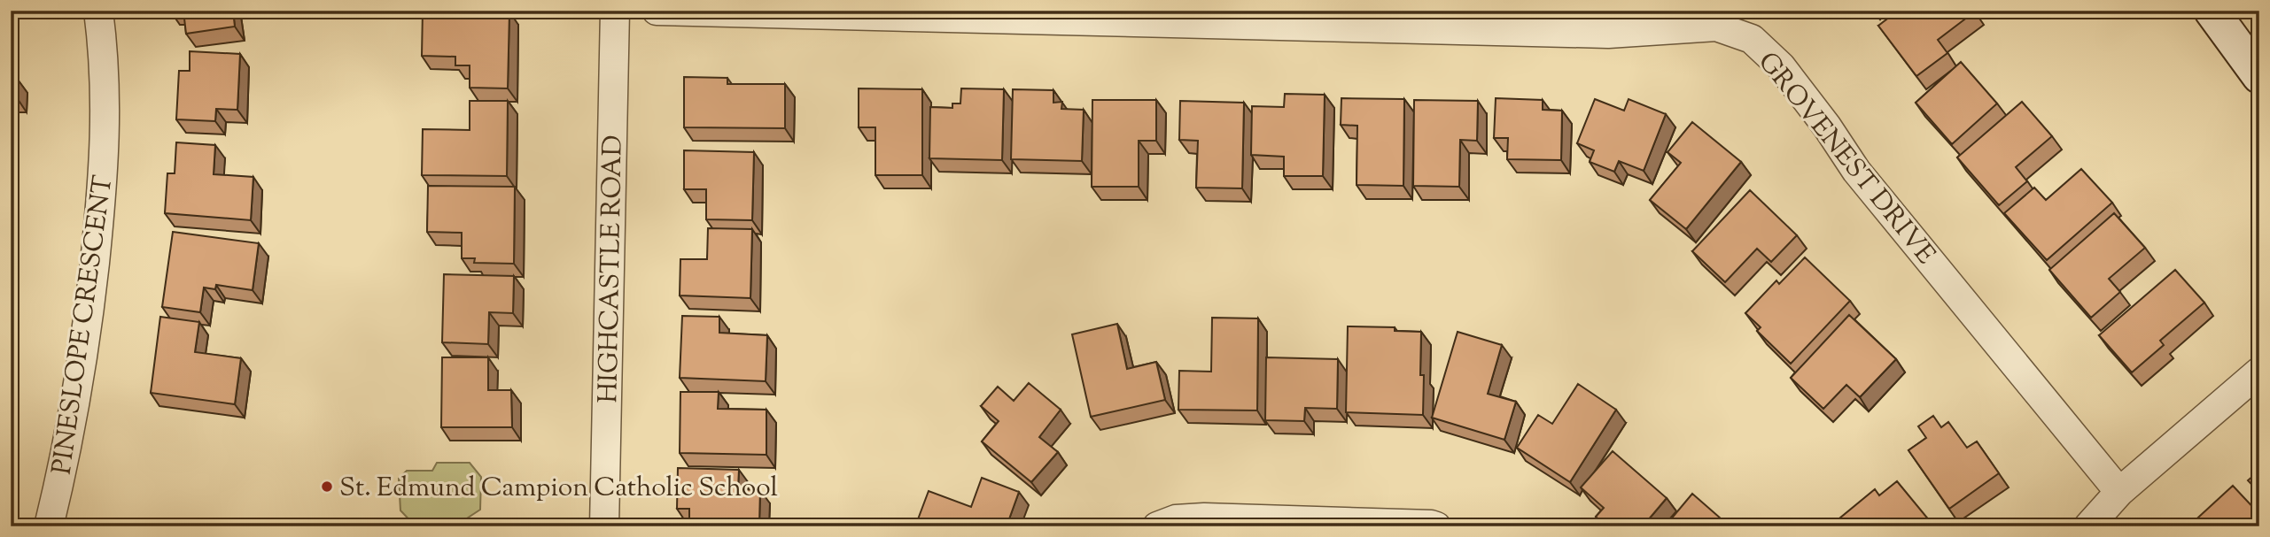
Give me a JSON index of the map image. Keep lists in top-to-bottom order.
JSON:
{
  "streets": {
    "street": ["GROVENEST DRIVE", "HIGHCASTLE ROAD", "PINESLOPE CRESCENT"]
  },
  "places": ["St. Edmund Campion Catholic School"]
}
